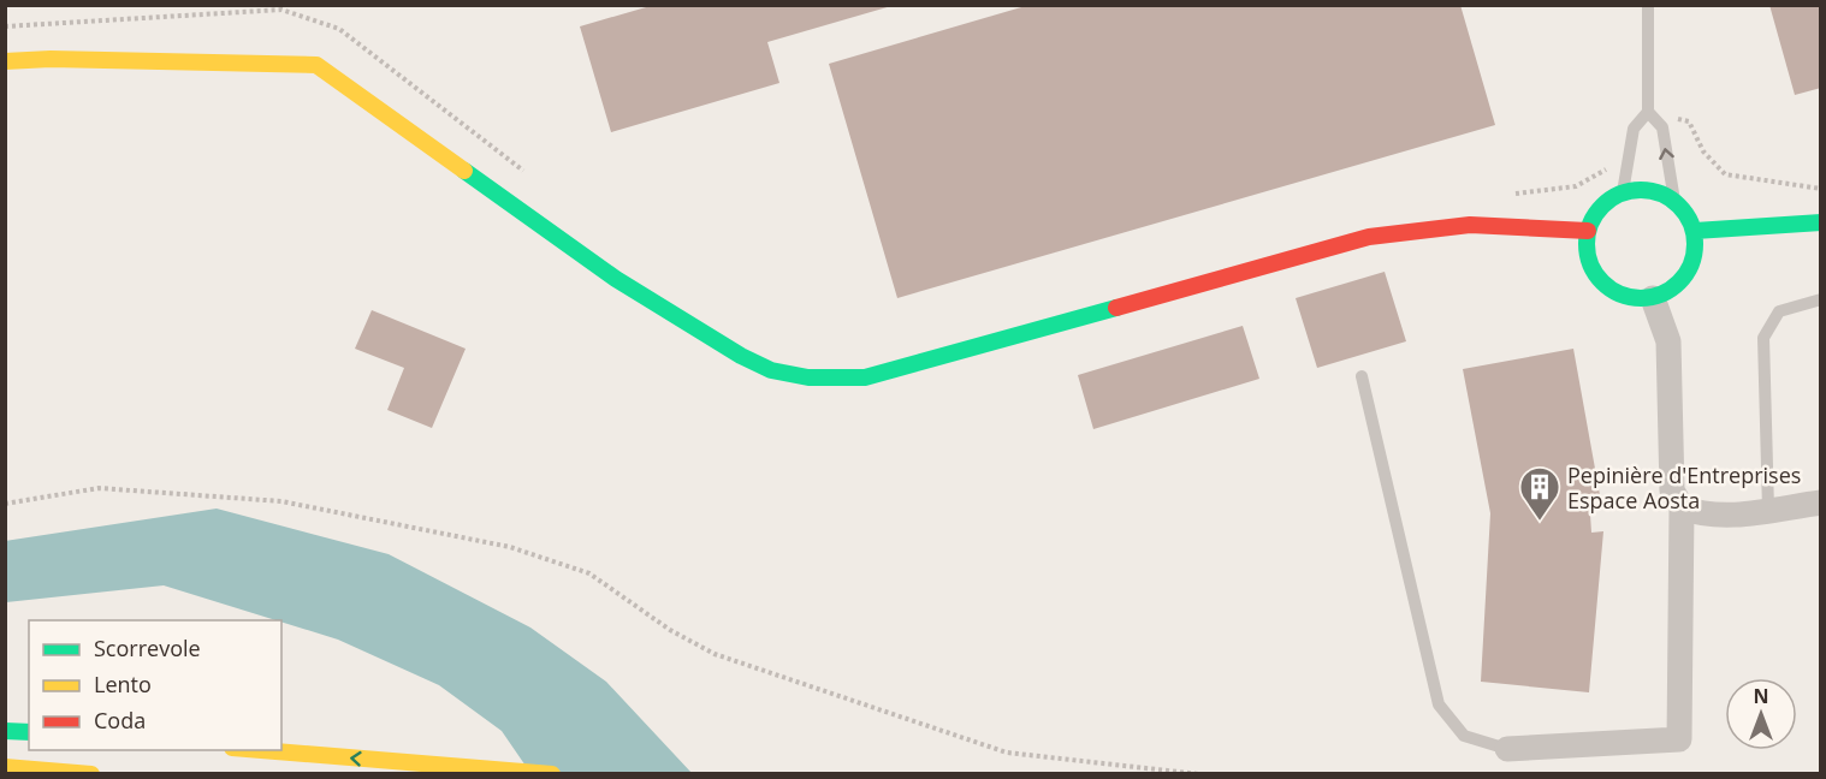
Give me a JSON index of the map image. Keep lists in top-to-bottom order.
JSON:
{
  "places": {
    "building": ["Pepinière d'Entreprises Espace Aosta"]
  },
  "legend": ["Scorrevole", "Lento", "Coda"],
  "north": "top"
}
